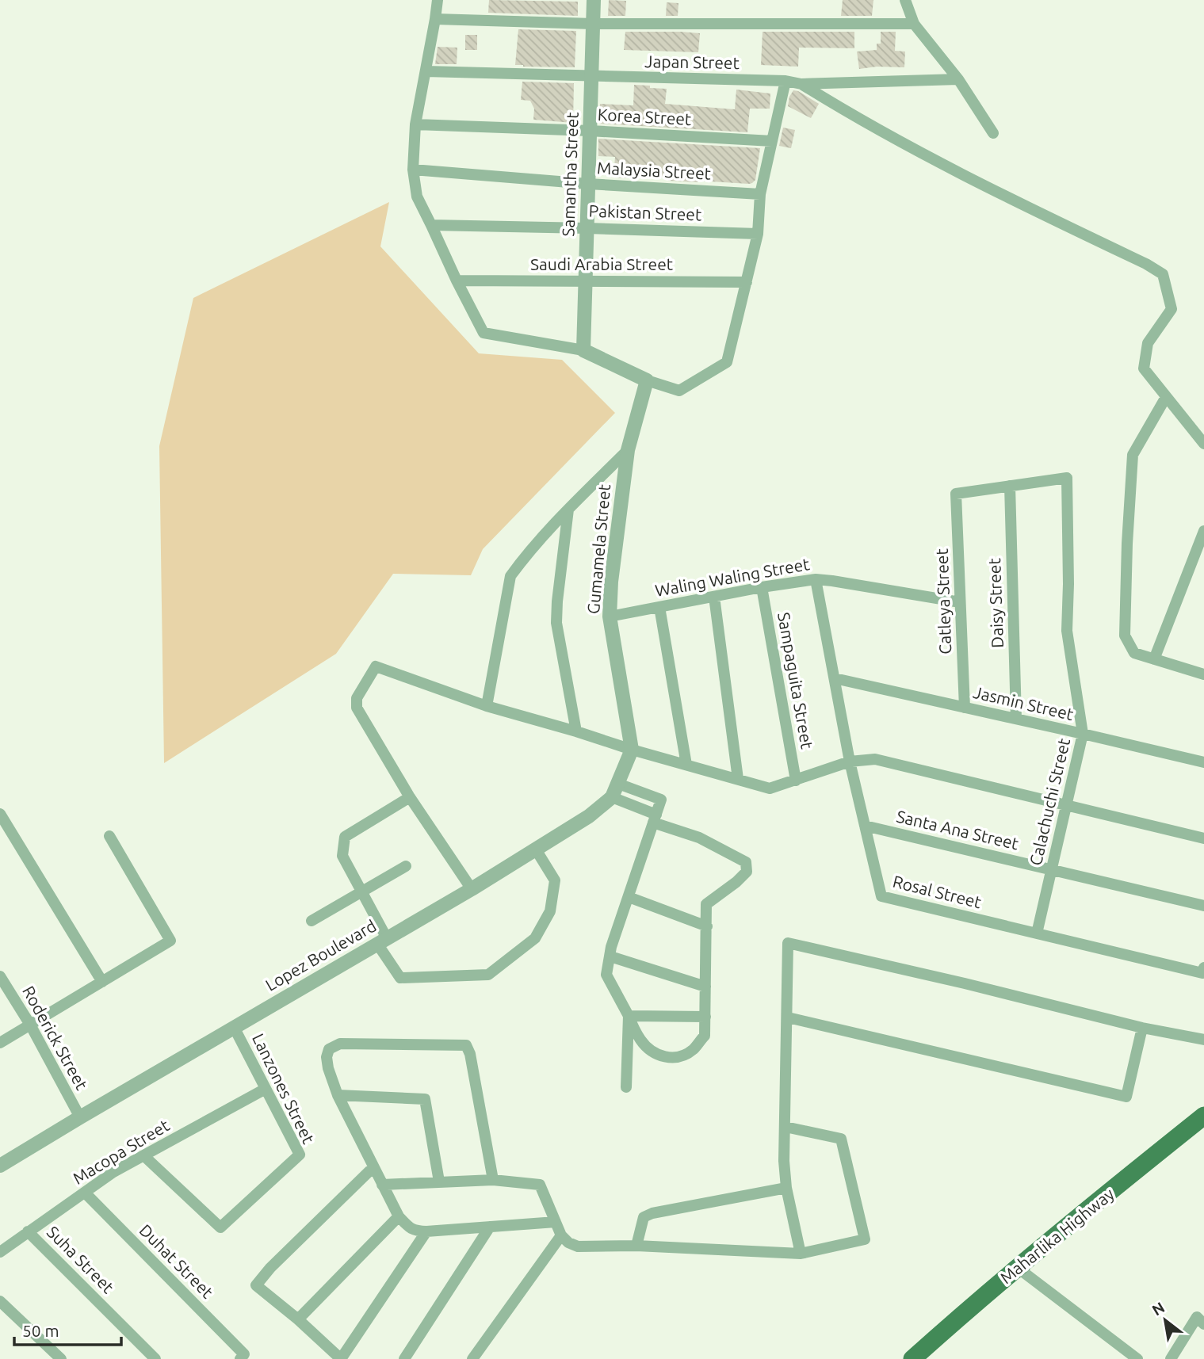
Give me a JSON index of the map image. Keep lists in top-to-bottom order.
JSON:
{
  "streets": {
    "main road": ["Maharlika Highway"],
    "street": [
      "Japan Street",
      "Korea Street",
      "Malaysia Street",
      "Samantha Street",
      "Pakistan Street",
      "Saudi Arabia Street",
      "Gumamela Street",
      "Waling Waling Street",
      "Catleya Street",
      "Daisy Street",
      "Sampaguita Street",
      "Jasmin Street",
      "Calachuchi Street",
      "Santa Ana Street",
      "Rosal Street",
      "Lopez Boulevard",
      "Roderick Street",
      "Lanzones Street",
      "Macopa Street",
      "Suha Street",
      "Duhat Street"
    ]
  },
  "crossings": [
    ["Japan Street", "Samantha Street"],
    ["Korea Street", "Samantha Street"],
    ["Malaysia Street", "Samantha Street"],
    ["Samantha Street", "Pakistan Street"],
    ["Samantha Street", "Saudi Arabia Street"],
    ["Gumamela Street", "Waling Waling Street"],
    ["Gumamela Street", "Lopez Boulevard"],
    ["Waling Waling Street", "Catleya Street"],
    ["Waling Waling Street", "Sampaguita Street"],
    ["Waling Waling Street", "Rosal Street"],
    ["Catleya Street", "Daisy Street"],
    ["Catleya Street", "Jasmin Street"],
    ["Catleya Street", "Calachuchi Street"],
    ["Daisy Street", "Jasmin Street"],
    ["Daisy Street", "Calachuchi Street"],
    ["Jasmin Street", "Calachuchi Street"],
    ["Jasmin Street", "Rosal Street"],
    ["Calachuchi Street", "Santa Ana Street"],
    ["Calachuchi Street", "Rosal Street"],
    ["Santa Ana Street", "Rosal Street"],
    ["Lopez Boulevard", "Roderick Street"],
    ["Lopez Boulevard", "Lanzones Street"],
    ["Lanzones Street", "Macopa Street"],
    ["Macopa Street", "Suha Street"],
    ["Macopa Street", "Duhat Street"]
  ],
  "scale_bar": "50 m",
  "north": "top left"
}
